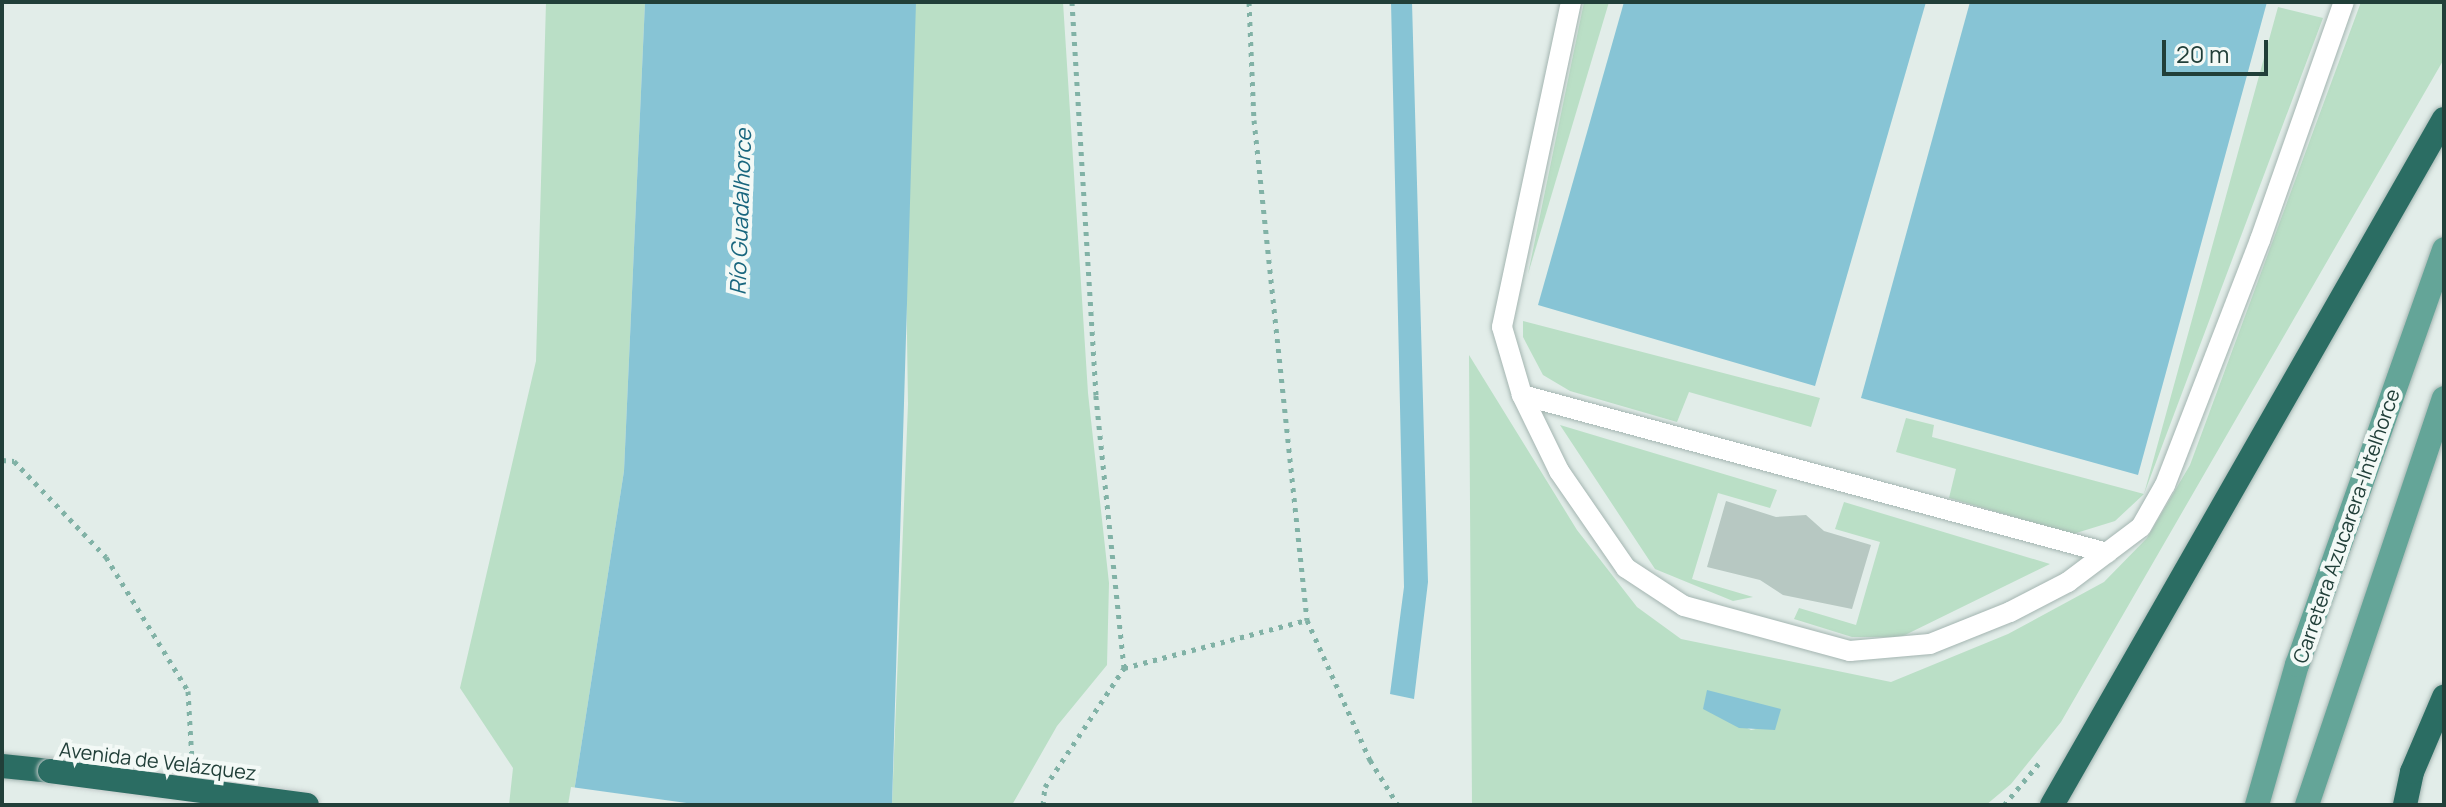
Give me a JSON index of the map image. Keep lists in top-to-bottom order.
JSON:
{
  "streets": {
    "highway": ["Avenida de Velázquez"],
    "main road": ["Carretera Azucarera-Intelhorce"]
  },
  "water": ["Río Guadalhorce"],
  "scale_bar": "20 m"
}
